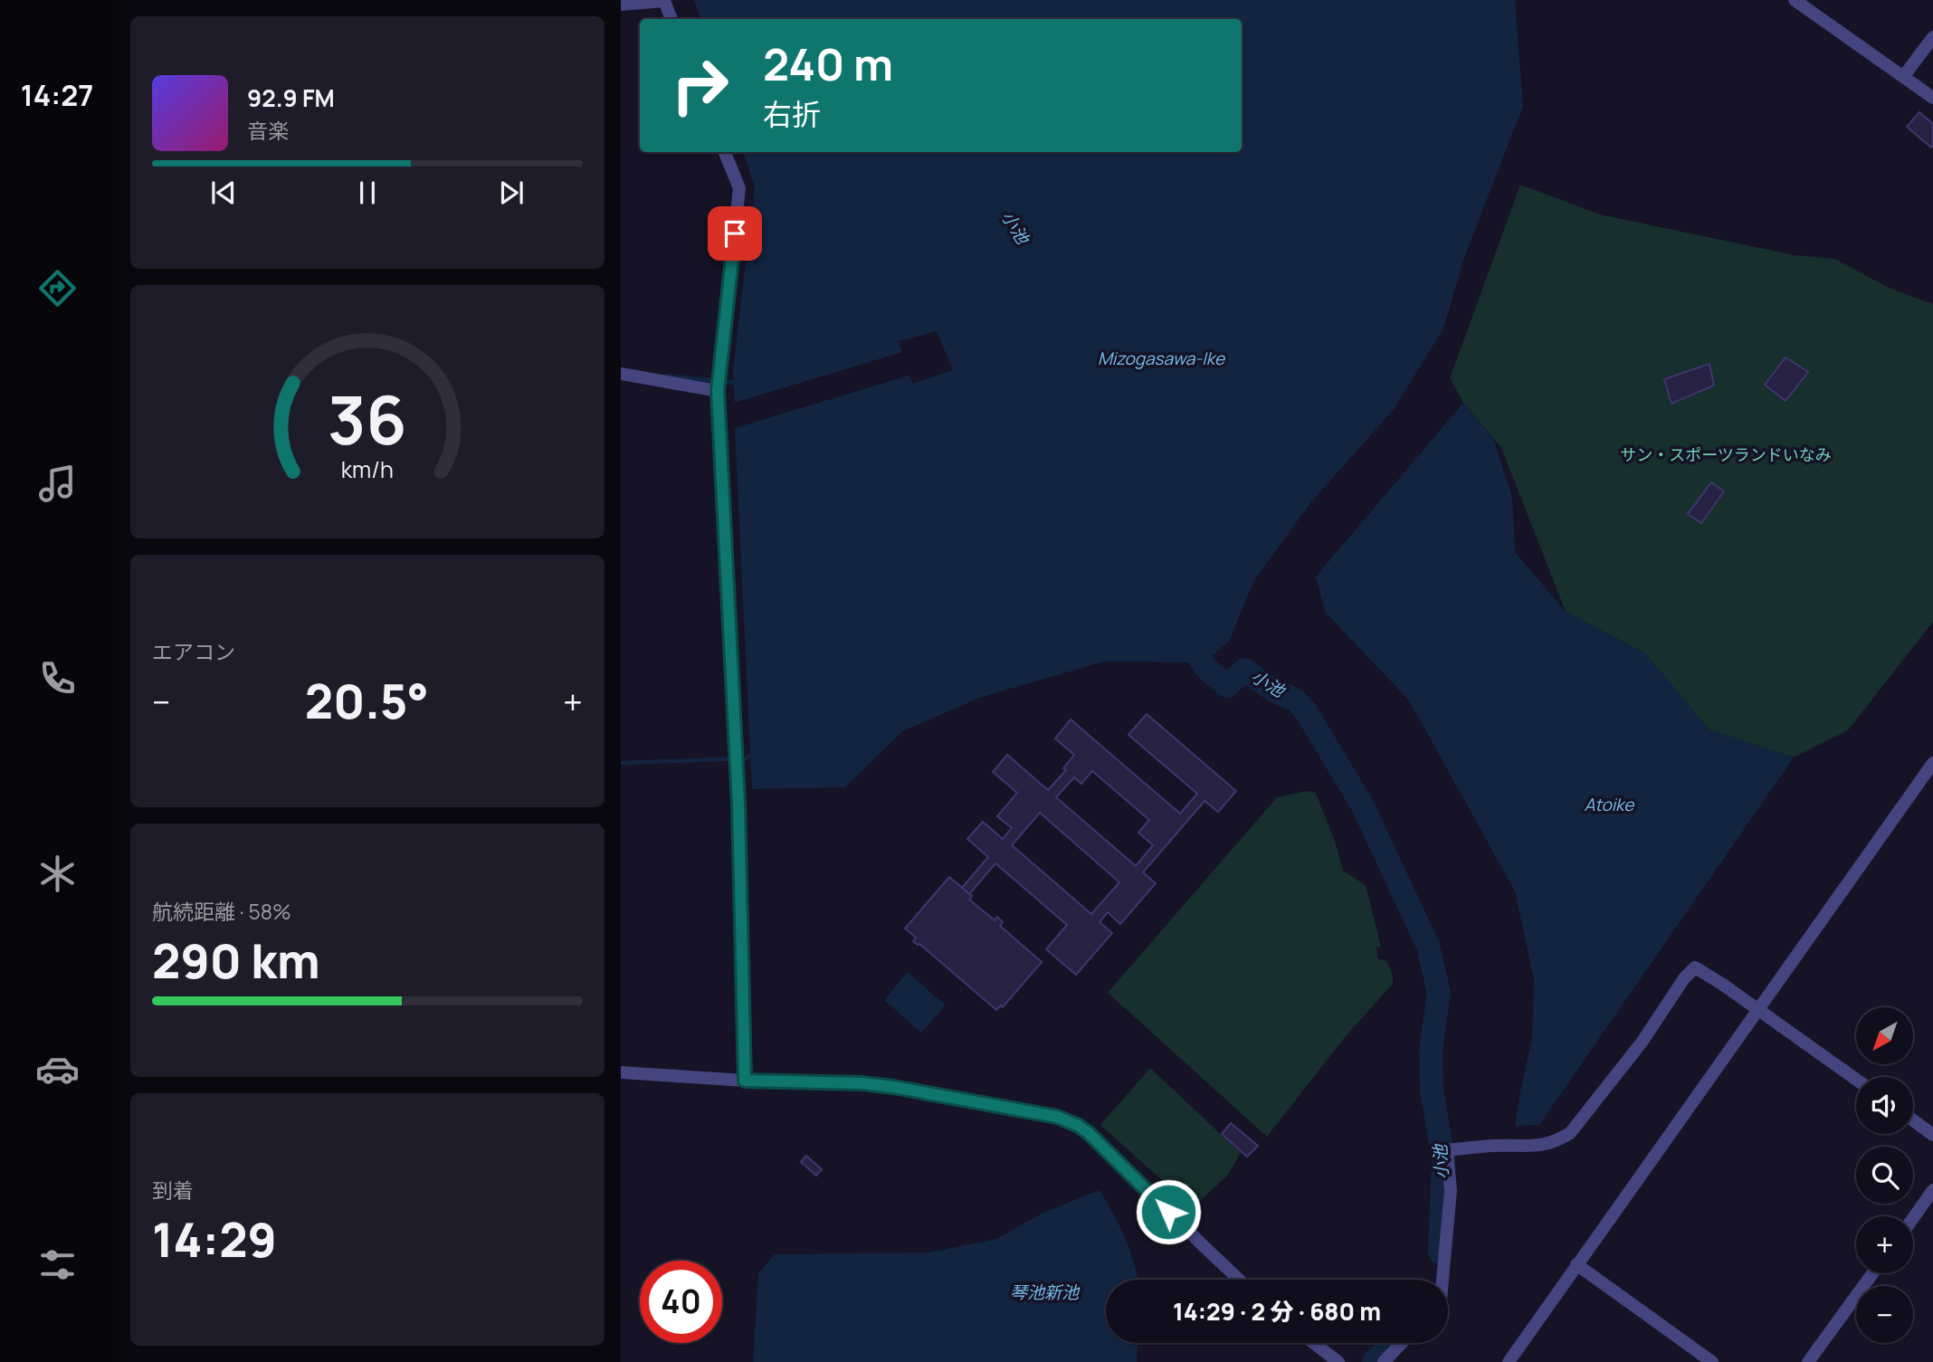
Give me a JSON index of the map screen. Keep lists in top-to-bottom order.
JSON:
{
  "water": [
    "小池",
    "Mizogasawa-Ike",
    "Atoike",
    "琴池新池"
  ],
  "parks": ["サン・スポーツランドいなみ"],
  "north": "bottom left",
  "page": {
    "tabs": "14:27",
    "turn": ["240 m", "右折"],
    "song": ["92.9 FM", "音楽"],
    "tile": [
      "エアコン",
      ["航続距離 · 58%", "290 km"],
      ["到着", "14:29"]
    ],
    "heat": ["−", "20.5°", "+"],
    "map_buttons": ["+", "−"],
    "limit": "40",
    "trip": "14:29 · 2 分 · 680 m",
    "gauge": ["36", "km/h"]
  }
}
